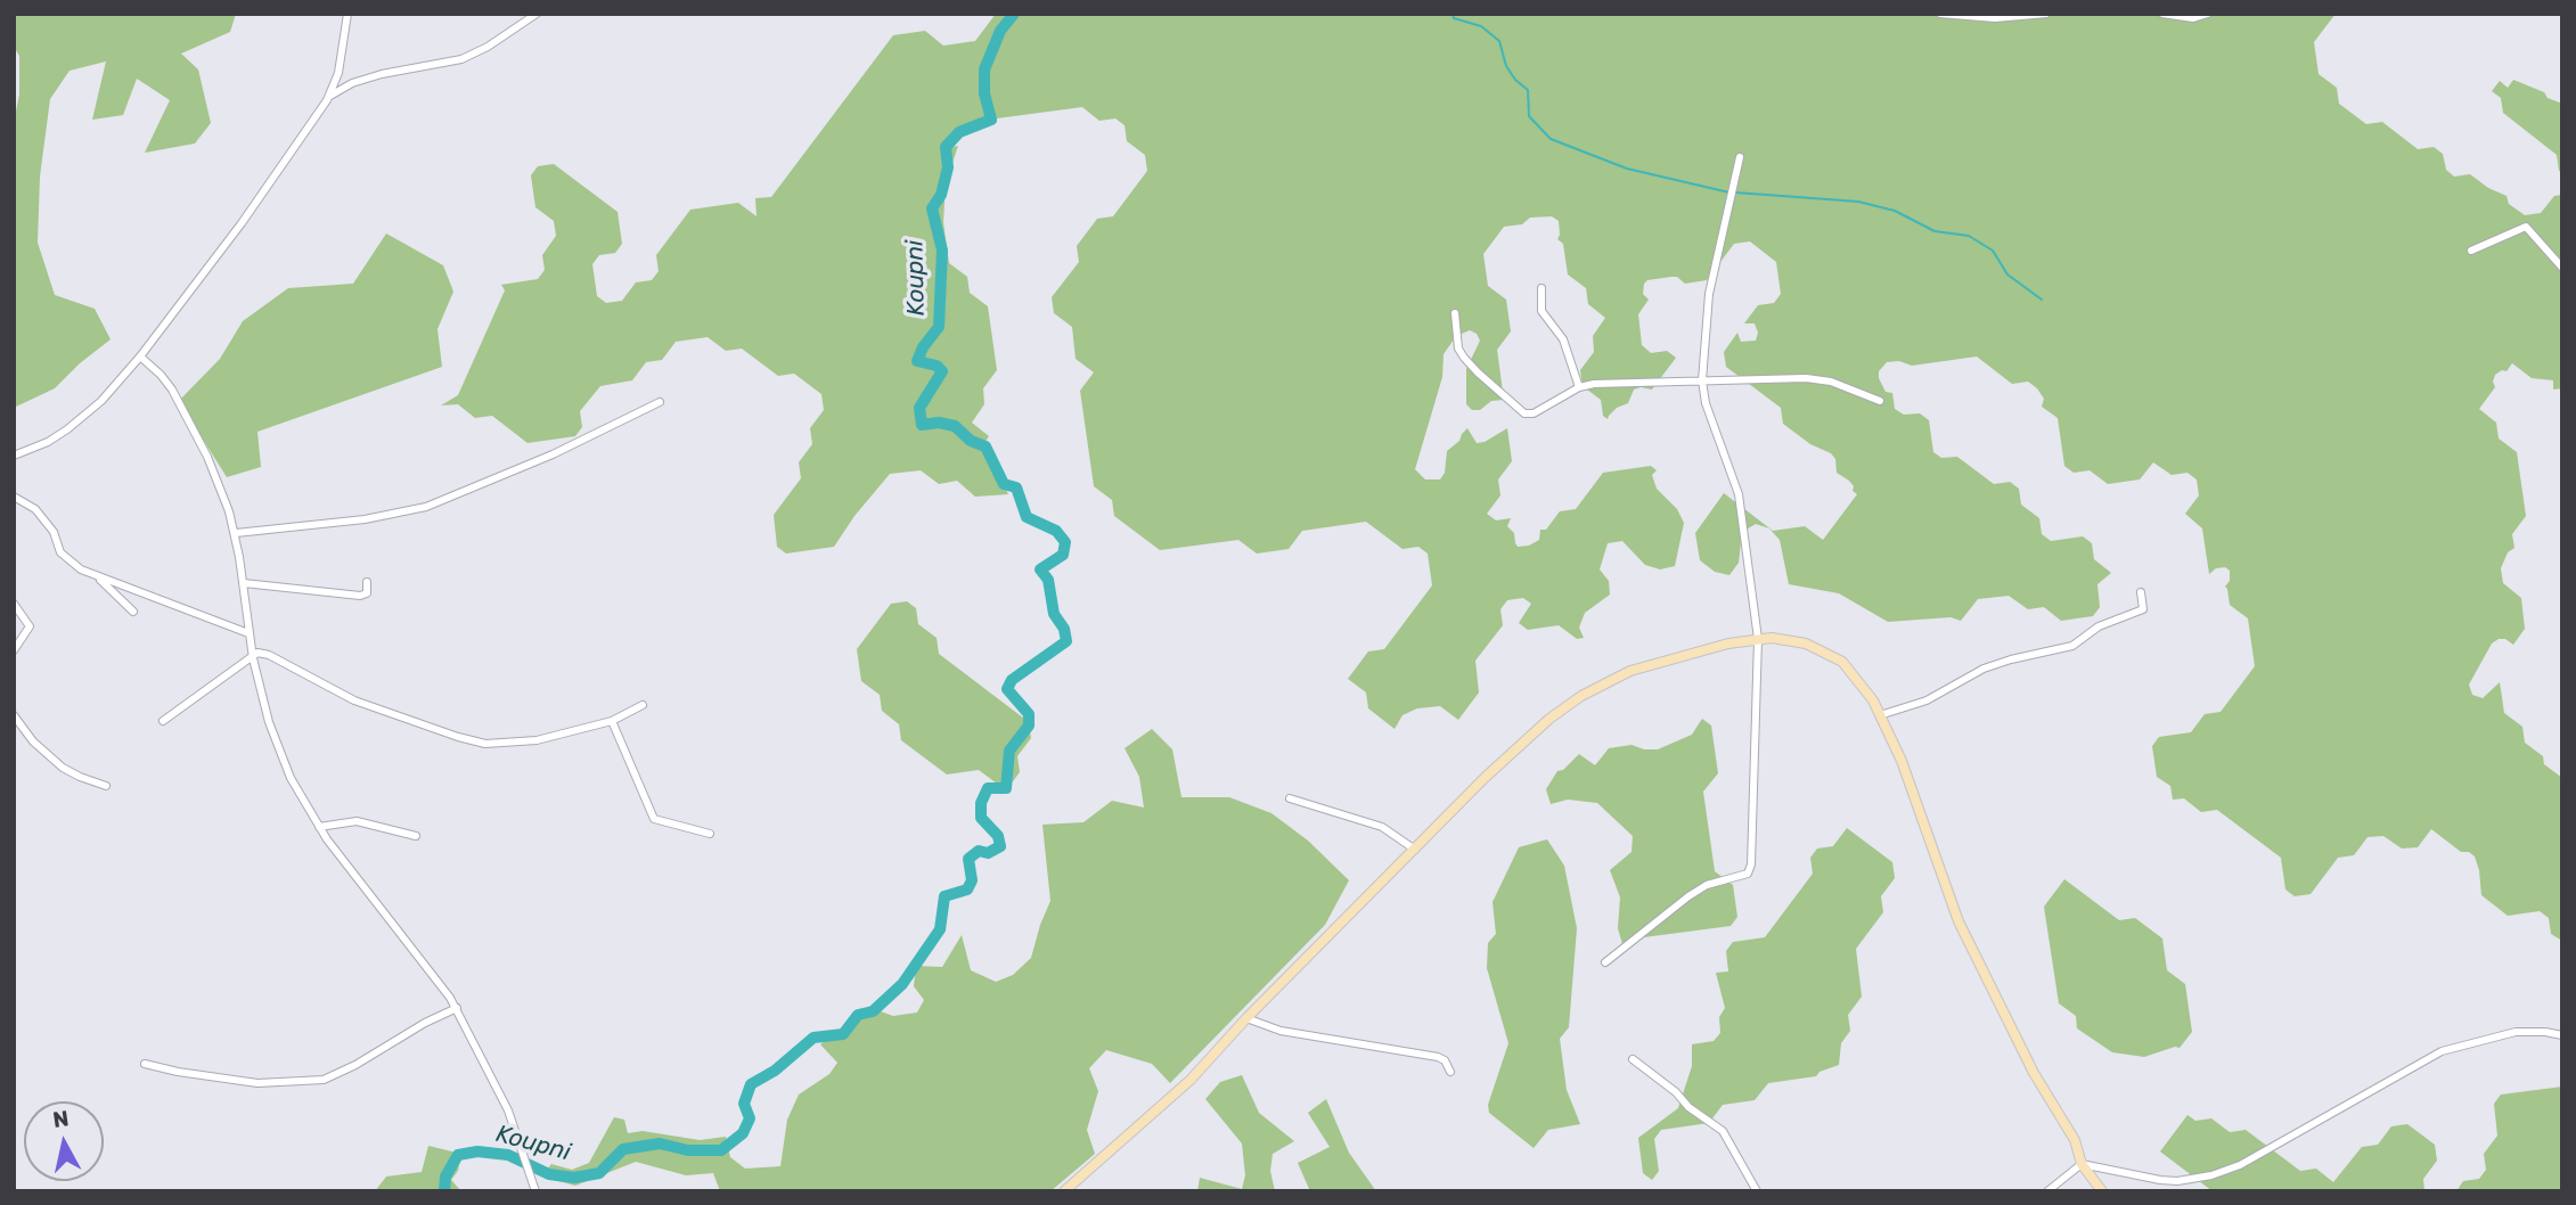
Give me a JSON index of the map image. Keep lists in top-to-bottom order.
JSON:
{
  "water": ["Koupni"],
  "north": "top"
}
